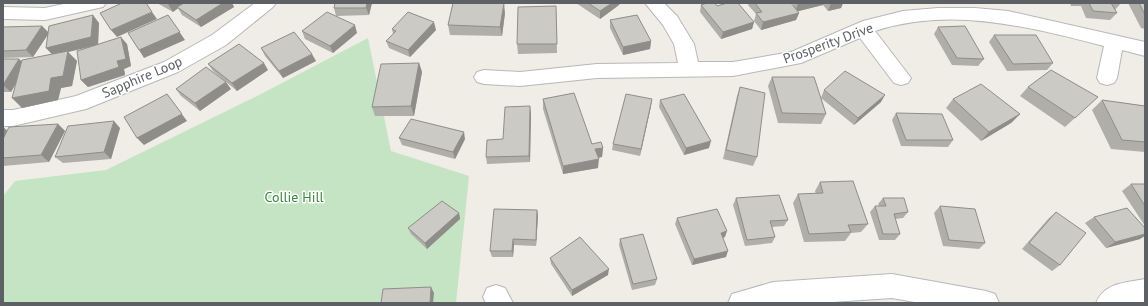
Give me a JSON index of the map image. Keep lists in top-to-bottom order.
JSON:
{
  "streets": {
    "street": ["Prosperity Drive", "Sapphire Loop"]
  },
  "parks": ["Collie Hill"]
}
